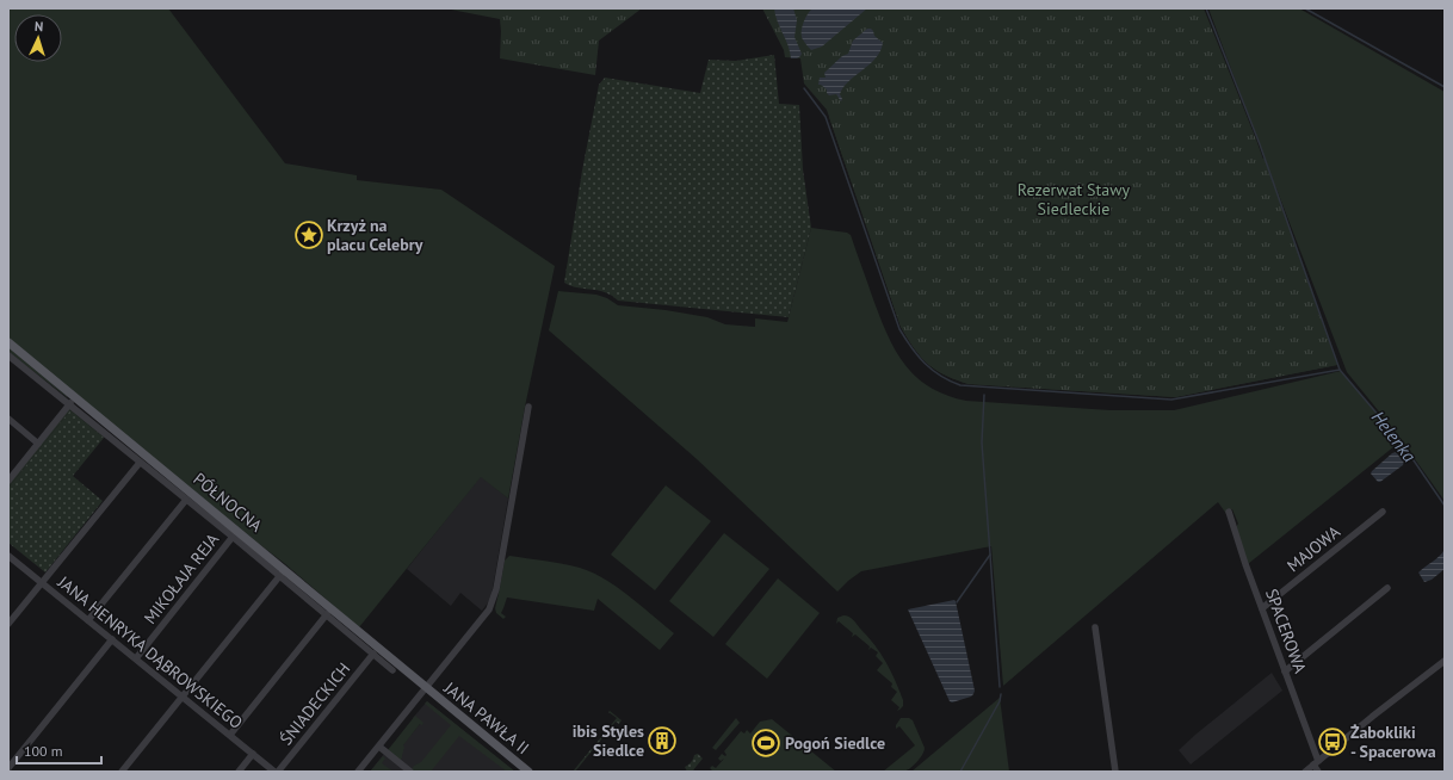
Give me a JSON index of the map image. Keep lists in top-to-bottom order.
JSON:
{
  "streets": {
    "main road": ["PÓŁNOCNA", "JANA PAWŁA II"],
    "street": [
      "MAJOWA",
      "MIKOŁAJA REJA",
      "SPACEROWA",
      "JANA HENRYKA DĄBROWSKIEGO",
      "ŚNIADECKICH"
    ]
  },
  "crossings": [
    ["PÓŁNOCNA", "MIKOŁAJA REJA"],
    ["PÓŁNOCNA", "ŚNIADECKICH"],
    ["PÓŁNOCNA", "JANA PAWŁA II"],
    ["MAJOWA", "SPACEROWA"],
    ["MIKOŁAJA REJA", "JANA HENRYKA DĄBROWSKIEGO"]
  ],
  "water": ["Helenka"],
  "parks": ["Rezerwat Stawy Siedleckie"],
  "places": {
    "place": ["Krzyż na placu Celebry"],
    "building": ["ibis Styles Siedlce"],
    "bus stop": ["Żabokliki - Spacerowa"],
    "sports": ["Pogoń Siedlce"]
  },
  "scale_bar": "100 m",
  "north": "top"
}
